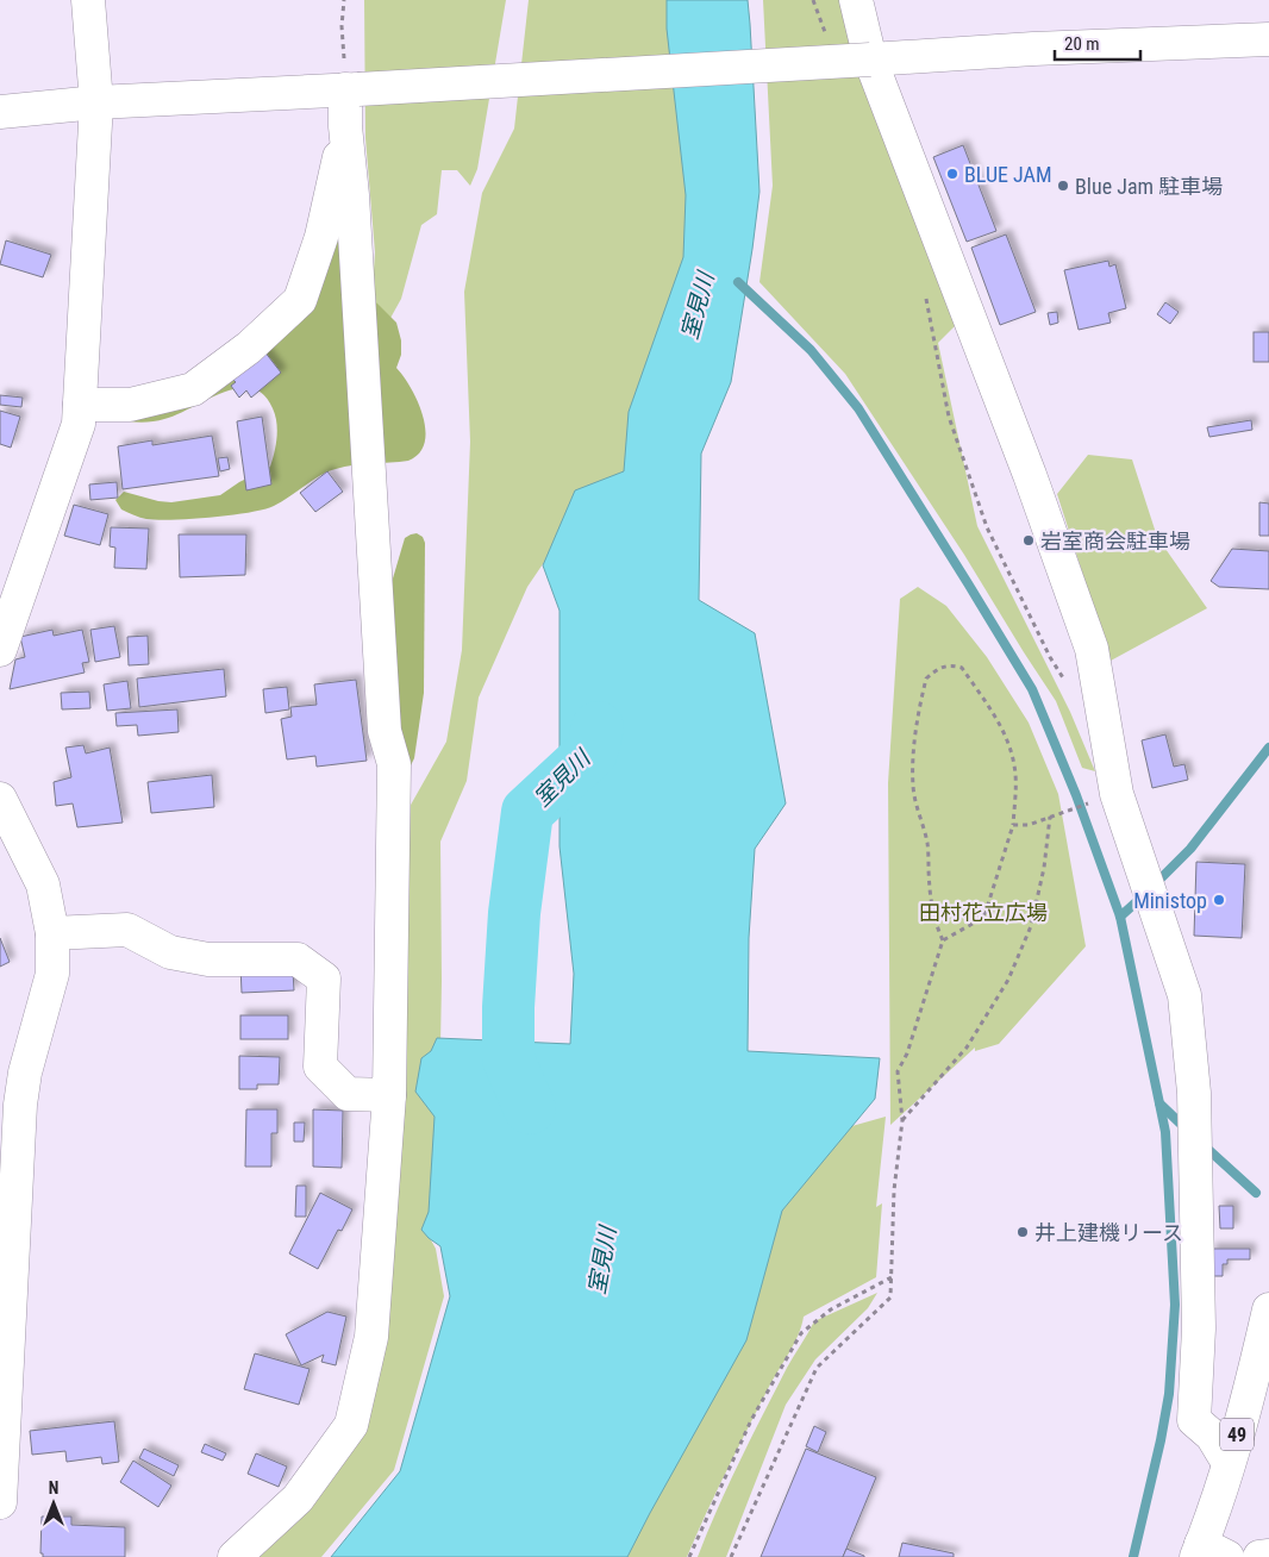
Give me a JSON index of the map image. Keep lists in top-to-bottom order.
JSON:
{
  "streets": {
    "street": ["49"]
  },
  "water": ["室見川"],
  "parks": ["田村花立広場"],
  "places": [
    "BLUE JAM",
    "Blue Jam 駐車場",
    "岩室商会駐車場",
    "Ministop",
    "井上建機リース"
  ],
  "scale_bar": "20 m",
  "north": "top"
}
